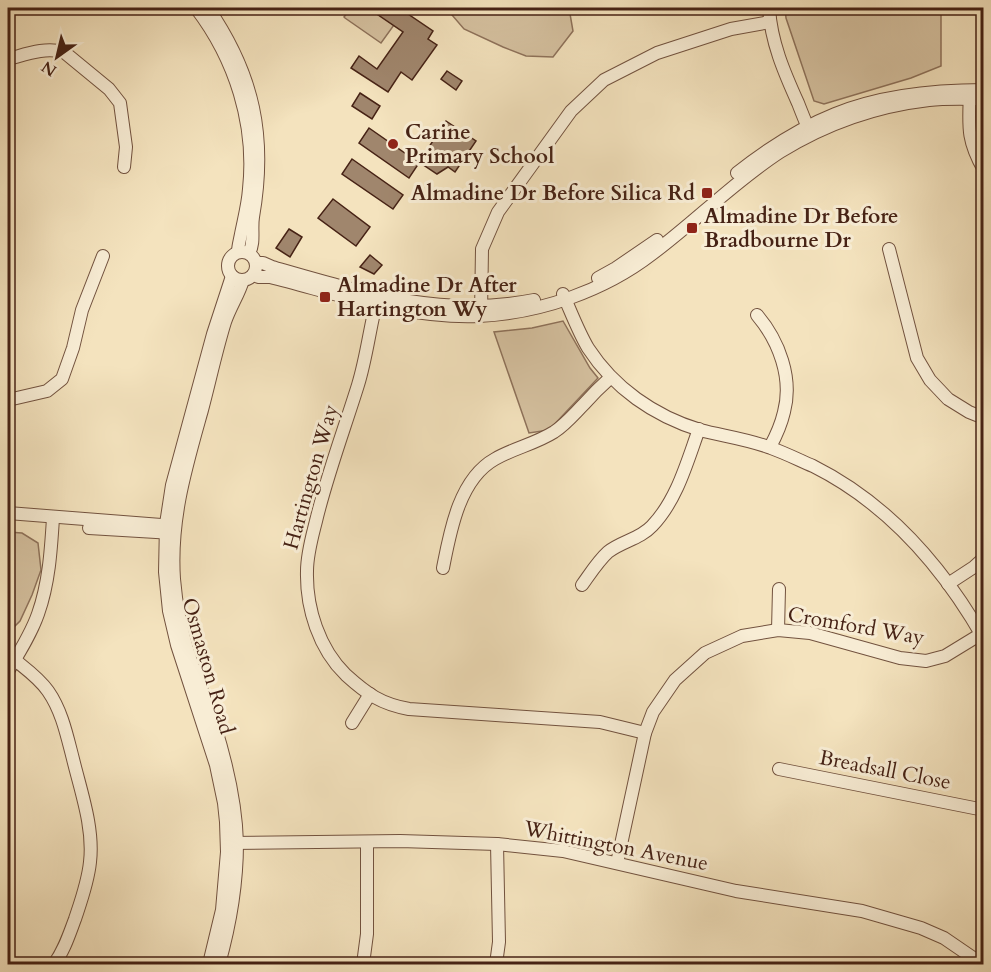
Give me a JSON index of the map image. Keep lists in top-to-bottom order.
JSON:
{
  "streets": {
    "street": [
      "Hartington Way",
      "Cromford Way",
      "Osmaston Road",
      "Breadsall Close",
      "Whittington Avenue"
    ]
  },
  "crossings": [
    ["Hartington Way", "Cromford Way"],
    ["Cromford Way", "Whittington Avenue"],
    ["Osmaston Road", "Whittington Avenue"]
  ],
  "places": {
    "other": ["Carine Primary School"],
    "transit": ["Almadine Dr Before Silica Rd", "Almadine Dr Before Bradbourne Dr", "Almadine Dr After Hartington Wy"]
  },
  "north": "bottom left"
}
